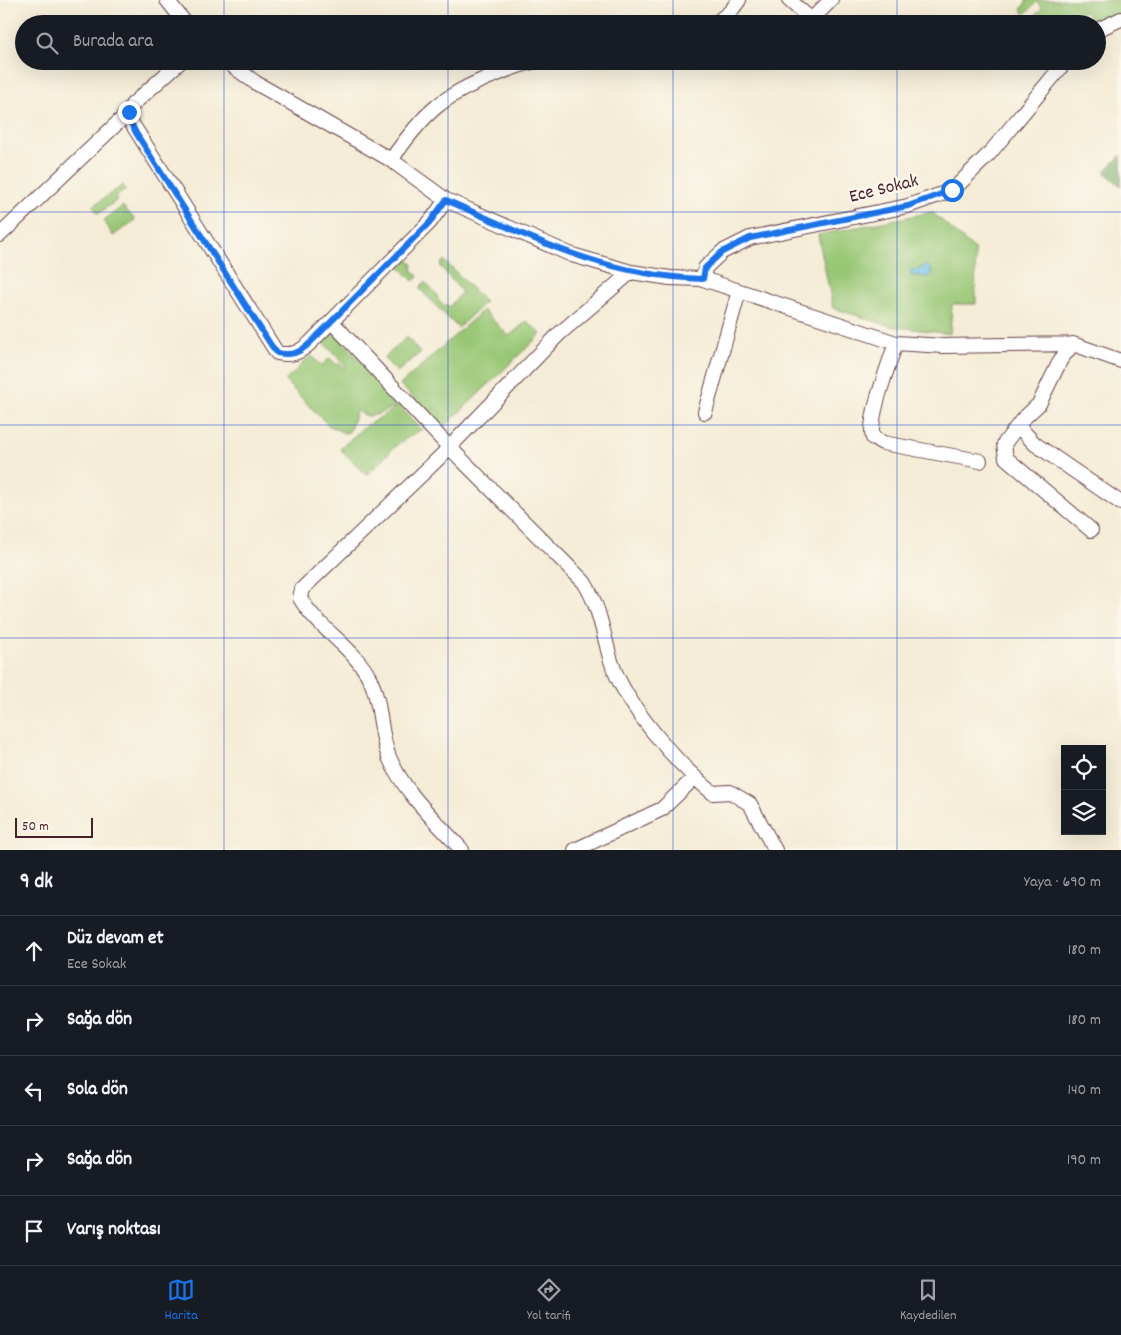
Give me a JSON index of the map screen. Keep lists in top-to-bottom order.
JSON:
{
  "streets": {
    "street": ["Ece Sokak"]
  },
  "scale_bar": "50 m",
  "page": {
    "search": "Burada ara",
    "scale": "50 m",
    "heading": ["9 dk", "Yaya · 690 m"],
    "list": [
      ["Düz devam et", "Ece Sokak", "180 m"],
      ["Sağa dön", "180 m"],
      ["Sola dön", "140 m"],
      ["Sağa dön", "190 m"],
      "Varış noktası"
    ],
    "nav": ["Harita", "Yol tarifi", "Kaydedilen"]
  }
}
